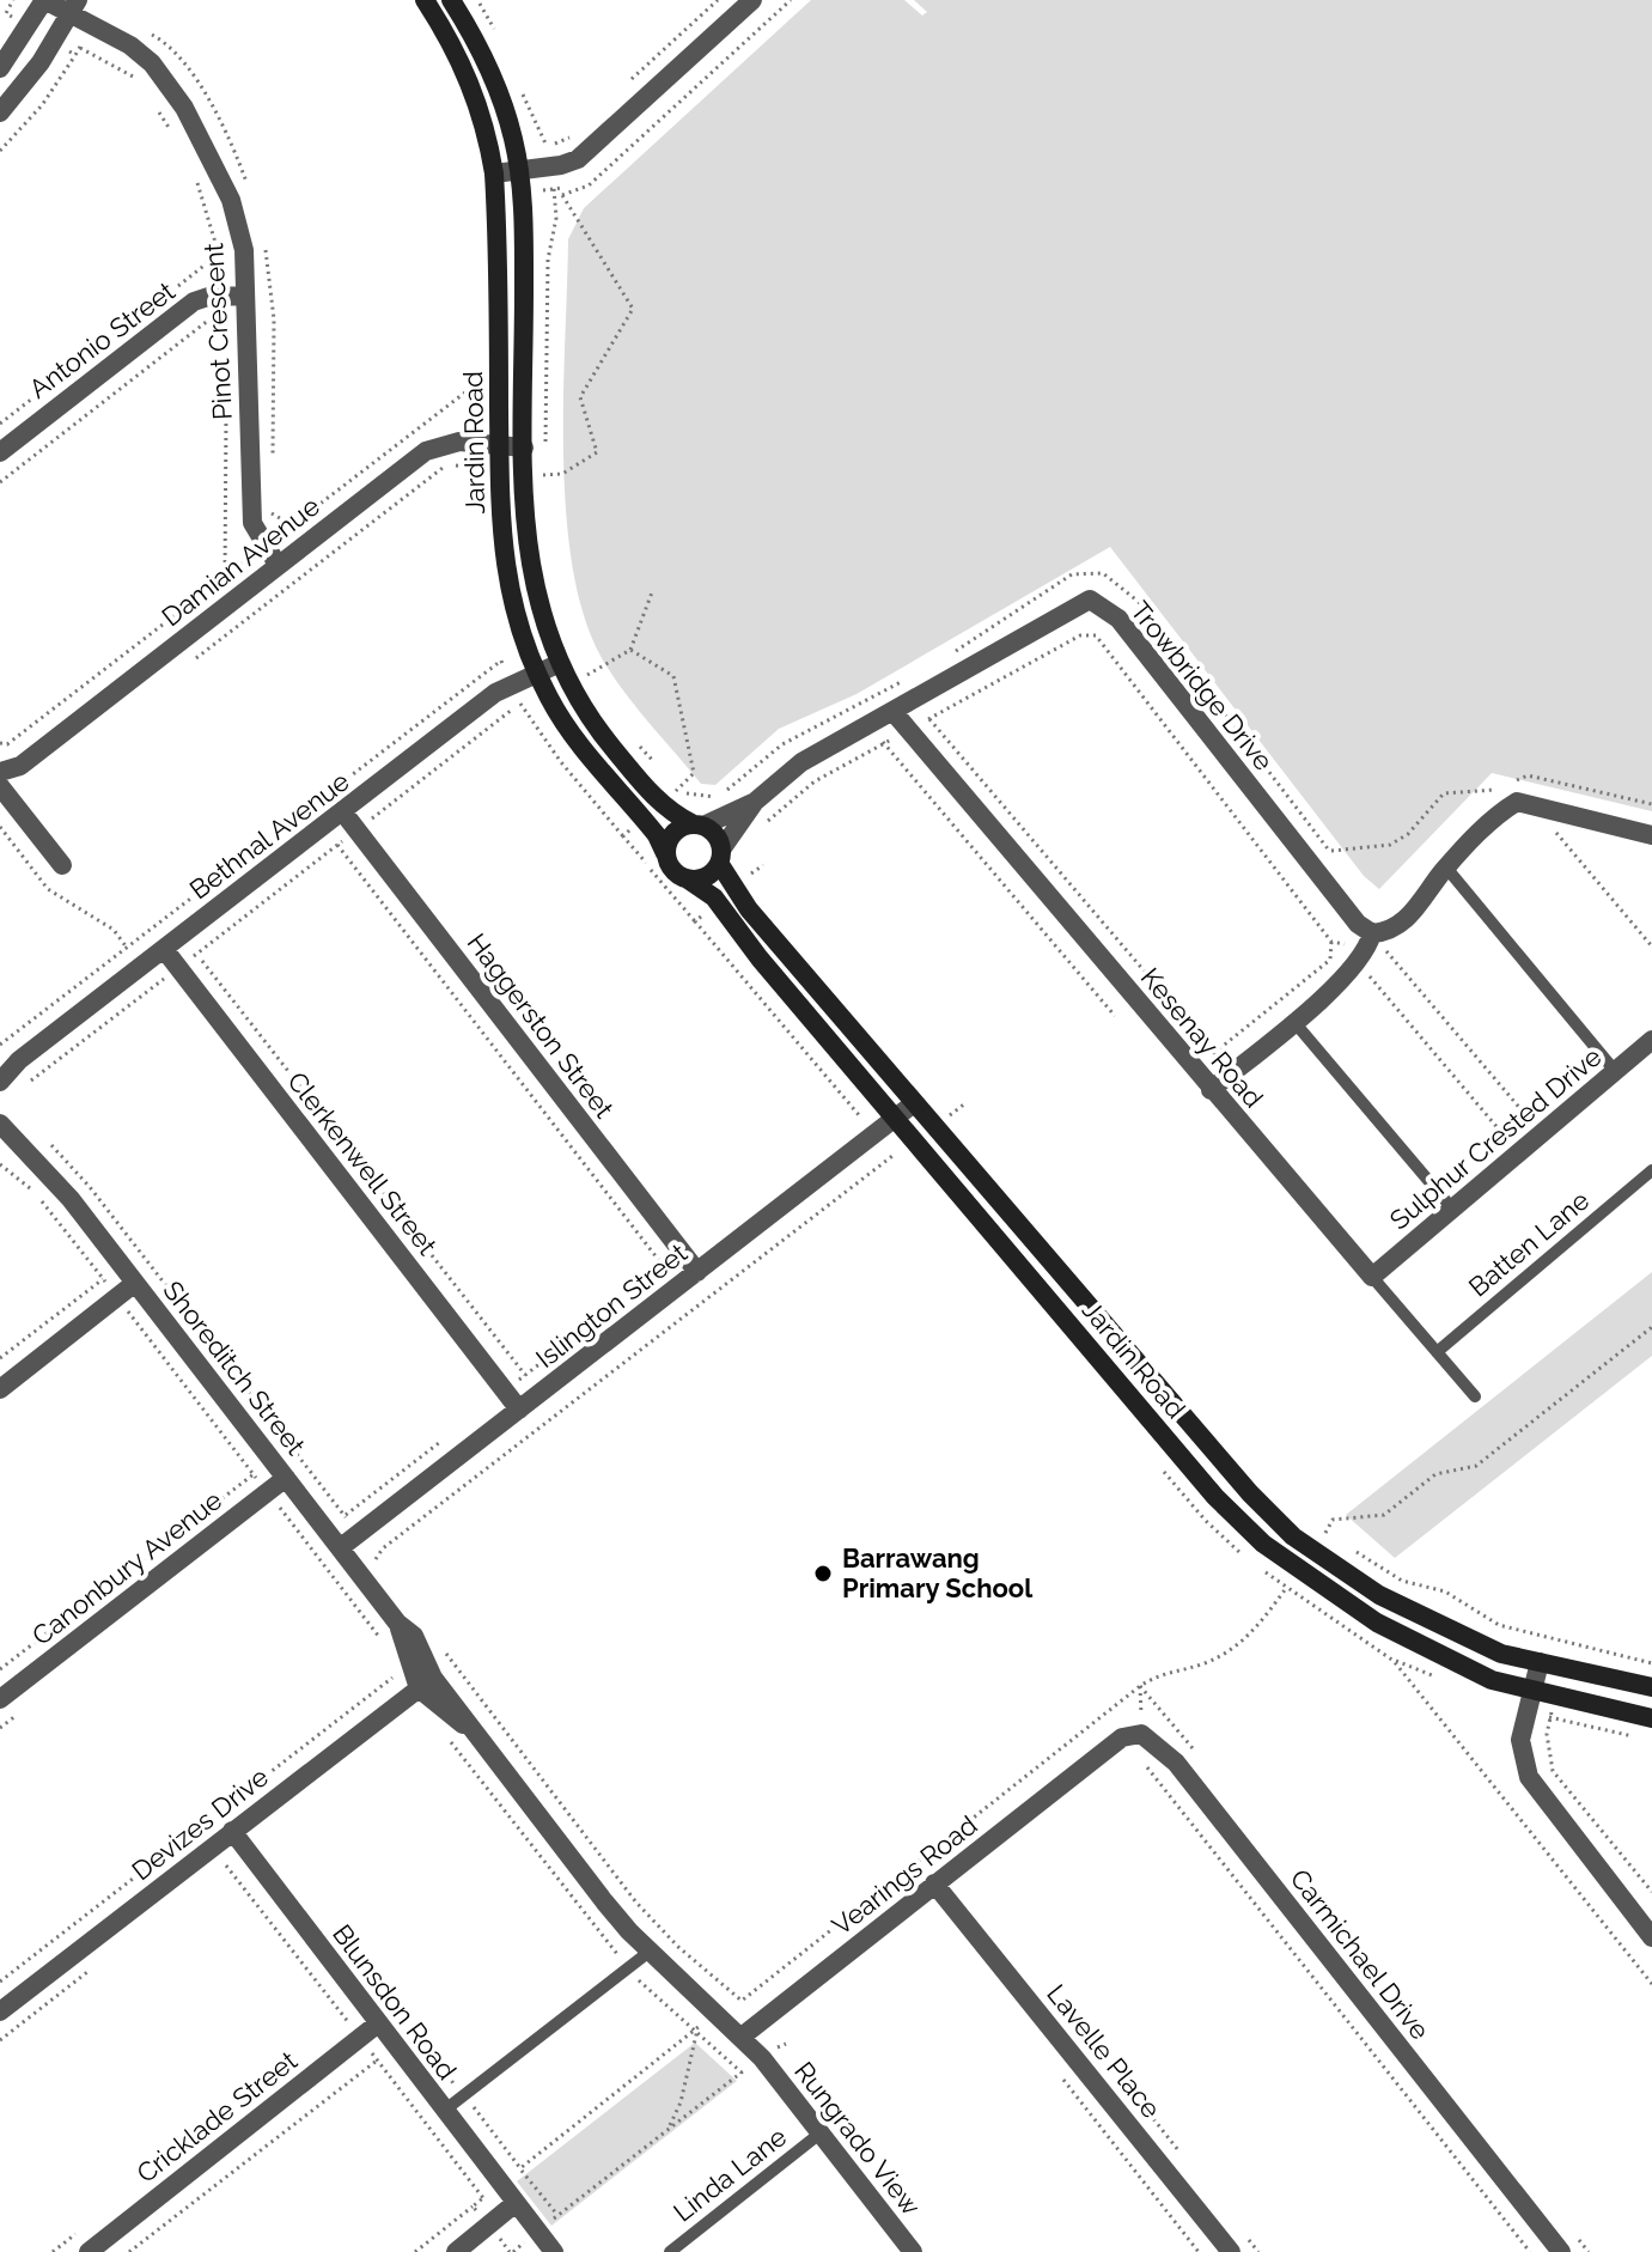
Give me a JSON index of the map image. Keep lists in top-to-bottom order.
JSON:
{
  "streets": {
    "street": [
      "Pinot Crescent",
      "Antonio Street",
      "Jardin Road",
      "Damian Avenue",
      "Trowbridge Drive",
      "Bethnal Avenue",
      "Haggerston Street",
      "Kesenay Road",
      "Sulphur Crested Drive",
      "Clerkenwell Street",
      "Islington Street",
      "Shoreditch Street",
      "Canonbury Avenue",
      "Devizes Drive",
      "Vearings Road",
      "Carmichael Drive",
      "Blunsdon Road",
      "Lavelle Place",
      "Cricklade Street",
      "Rungrado View"
    ],
    "lane": ["Batten Lane", "Linda Lane"]
  },
  "crossings": [
    ["Pinot Crescent", "Antonio Street"],
    ["Pinot Crescent", "Damian Avenue"],
    ["Jardin Road", "Damian Avenue"],
    ["Jardin Road", "Trowbridge Drive"],
    ["Jardin Road", "Bethnal Avenue"],
    ["Jardin Road", "Islington Street"],
    ["Trowbridge Drive", "Kesenay Road"],
    ["Bethnal Avenue", "Haggerston Street"],
    ["Bethnal Avenue", "Clerkenwell Street"],
    ["Haggerston Street", "Islington Street"],
    ["Kesenay Road", "Sulphur Crested Drive"],
    ["Kesenay Road", "Batten Lane"],
    ["Clerkenwell Street", "Islington Street"],
    ["Islington Street", "Shoreditch Street"],
    ["Shoreditch Street", "Canonbury Avenue"],
    ["Shoreditch Street", "Devizes Drive"],
    ["Shoreditch Street", "Vearings Road"],
    ["Shoreditch Street", "Rungrado View"],
    ["Devizes Drive", "Blunsdon Road"],
    ["Vearings Road", "Carmichael Drive"],
    ["Vearings Road", "Lavelle Place"],
    ["Blunsdon Road", "Cricklade Street"],
    ["Rungrado View", "Linda Lane"]
  ],
  "places": ["Barrawang Primary School"]
}
